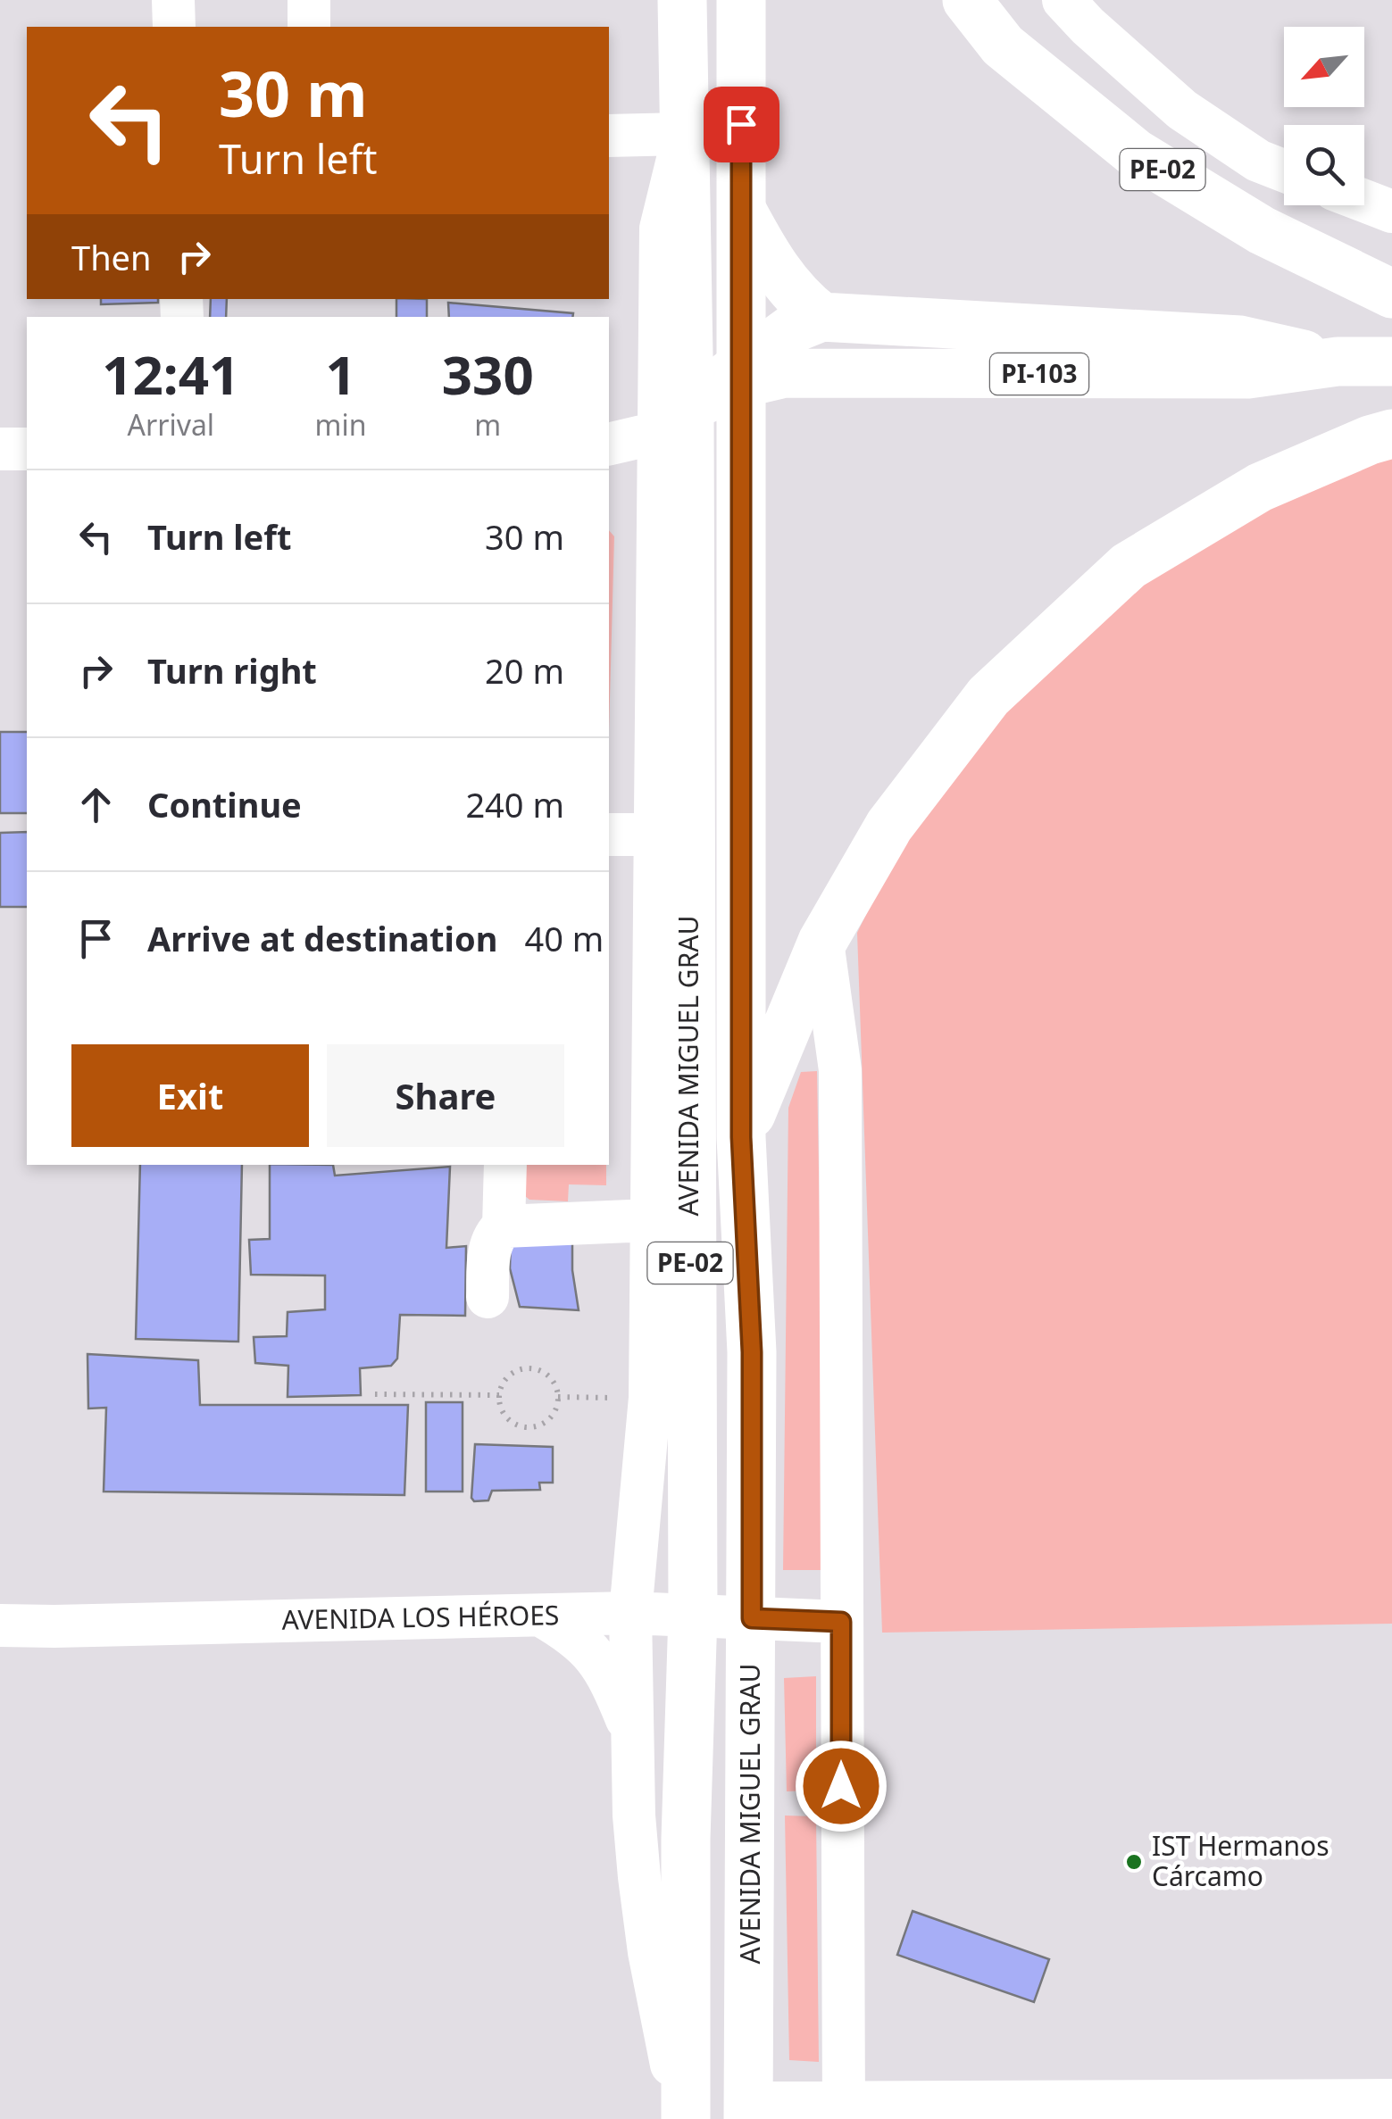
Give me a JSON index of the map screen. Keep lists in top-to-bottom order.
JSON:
{
  "streets": {
    "main road": ["PE-02", "PI-103", "AVENIDA MIGUEL GRAU"],
    "street": ["AVENIDA LOS HÉROES"]
  },
  "crossings": [
    ["PE-02", "PI-103"],
    ["PE-02", "AVENIDA MIGUEL GRAU"],
    ["PI-103", "AVENIDA MIGUEL GRAU"],
    ["AVENIDA MIGUEL GRAU", "AVENIDA LOS HÉROES"]
  ],
  "places": ["IST Hermanos Cárcamo"],
  "north": "bottom left",
  "page": {
    "turn": ["30 m", "Turn left"],
    "then": "Then",
    "eta": [
      "12:41",
      "Arrival",
      "1",
      "min",
      "330",
      "m"
    ],
    "list": [
      {
        "name": "Turn left",
        "value": "30 m"
      },
      {
        "name": "Turn right",
        "value": "20 m"
      },
      {
        "name": "Continue",
        "value": "240 m"
      },
      {
        "name": "Arrive at destination",
        "value": "40 m"
      }
    ],
    "buttons": ["Exit", "Share"]
  }
}
